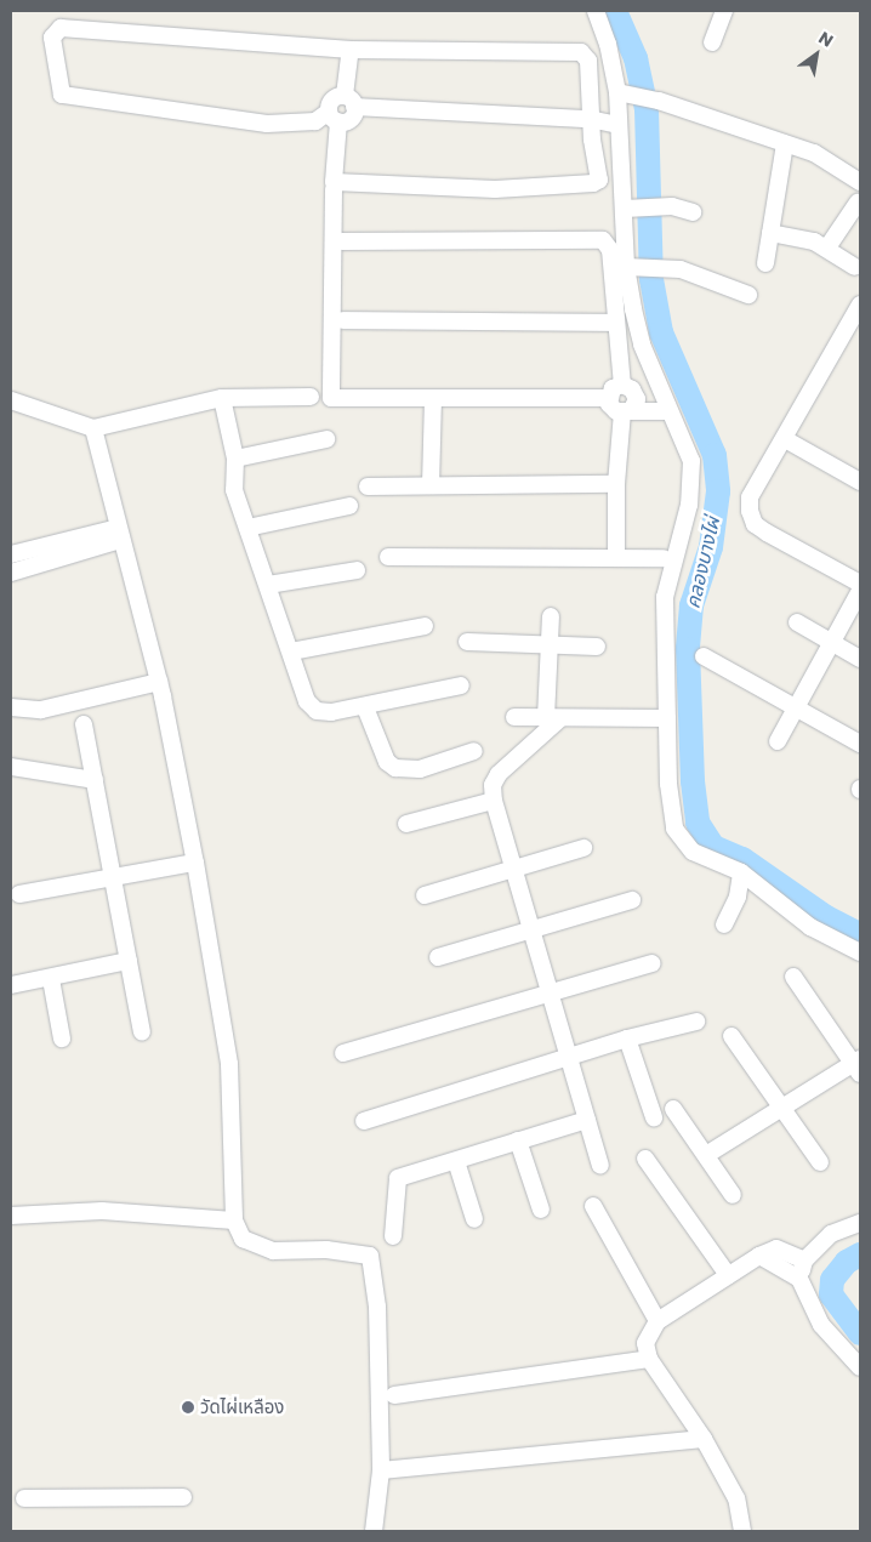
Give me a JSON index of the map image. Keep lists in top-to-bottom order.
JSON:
{
  "water": ["คลองบางไผ่"],
  "places": ["วัดไผ่เหลือง"],
  "north": "top right"
}
